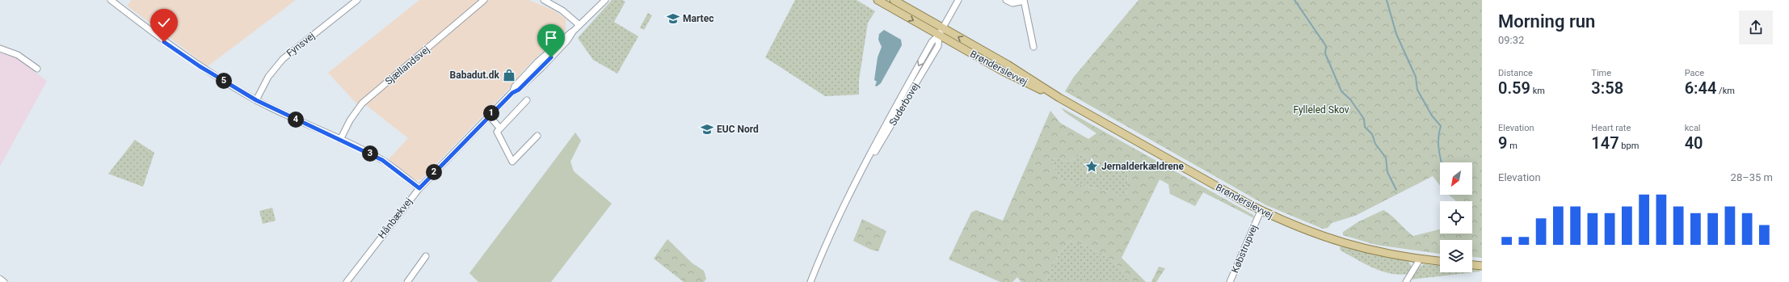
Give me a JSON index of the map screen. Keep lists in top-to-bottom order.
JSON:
{
  "streets": {
    "main road": ["Brønderslevvej"],
    "street": [
      "Fynsvej",
      "Sjællandsvej",
      "Suderbovej",
      "Hånbækvej",
      "Købstrupvej"
    ]
  },
  "crossings": [
    ["Brønderslevvej", "Suderbovej"]
  ],
  "parks": ["Fylleled Skov"],
  "places": {
    "school or university": ["Martec", "EUC Nord"],
    "shop": ["Babadut.dk"],
    "place": ["Jernalderkældrene"]
  },
  "north": "bottom left",
  "page": {
    "heading": ["Morning run", "09:32"],
    "stats": [
      ["Distance", "0.59 km"],
      ["Time", "3:58"],
      ["Pace", "6:44 /km"],
      ["Elevation", "9 m"],
      ["Heart rate", "147 bpm"],
      ["kcal", "40"]
    ],
    "pins": [
      "5",
      "1",
      "4",
      "3",
      "2"
    ],
    "chart": ["Elevation", "28–35 m"]
  }
}
